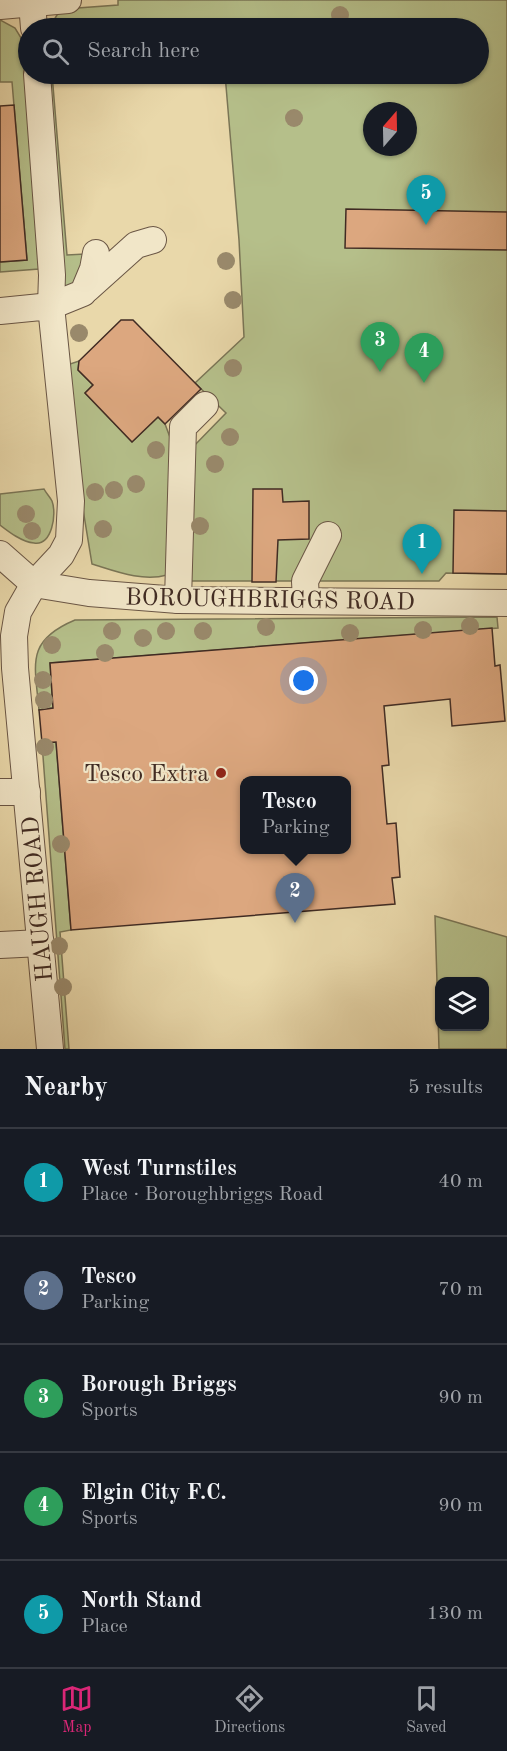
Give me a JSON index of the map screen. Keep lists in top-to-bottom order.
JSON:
{
  "streets": {
    "street": ["BOROUGHBRIGGS ROAD", "HAUGH ROAD"]
  },
  "crossings": [
    ["BOROUGHBRIGGS ROAD", "HAUGH ROAD"]
  ],
  "places": ["Tesco Extra"],
  "north": "top",
  "page": {
    "search": "Search here",
    "pins": [
      "5",
      "3",
      "4",
      "1",
      "2"
    ],
    "popup": ["Tesco", "Parking"],
    "heading": ["Nearby", "5 results"],
    "list": [
      {
        "mark": "1",
        "name": "West Turnstiles",
        "note": "Place · Boroughbriggs Road",
        "value": "40 m"
      },
      {
        "mark": "2",
        "name": "Tesco",
        "note": "Parking",
        "value": "70 m"
      },
      {
        "mark": "3",
        "name": "Borough Briggs",
        "note": "Sports",
        "value": "90 m"
      },
      {
        "mark": "4",
        "name": "Elgin City F.C.",
        "note": "Sports",
        "value": "90 m"
      },
      {
        "mark": "5",
        "name": "North Stand",
        "note": "Place",
        "value": "130 m"
      }
    ],
    "nav": ["Map", "Directions", "Saved"]
  }
}
